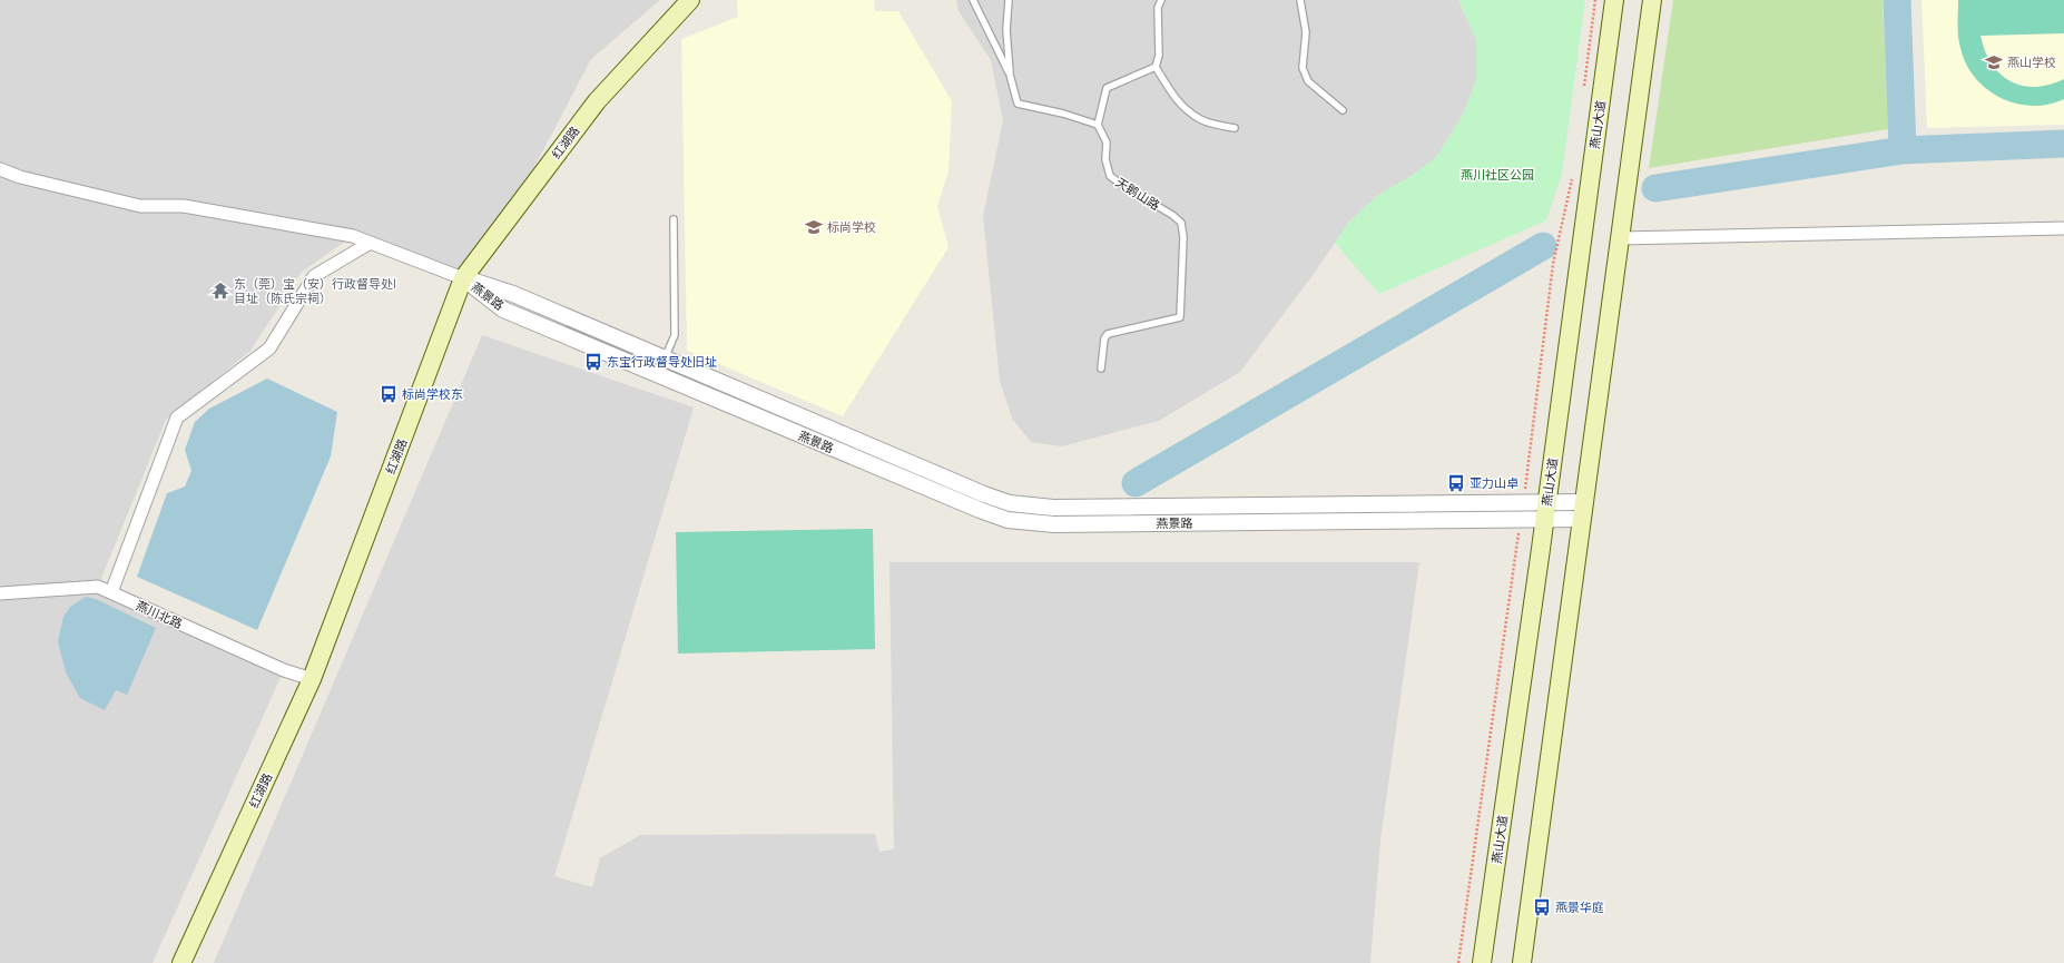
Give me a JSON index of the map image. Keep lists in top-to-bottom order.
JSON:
{
  "streets": {
    "main road": ["燕山大道", "红湖路"],
    "street": ["燕景路", "燕川北路"],
    "lane": ["天鹅山路"]
  },
  "crossings": [
    ["燕山大道", "燕景路"],
    ["红湖路", "燕景路"],
    ["红湖路", "燕川北路"]
  ],
  "parks": ["燕川社区公园"],
  "places": {
    "school or university": ["燕山学校", "标尚学校"],
    "temple": ["东（莞）宝（安）行政督导处l 目址（陈氏宗祠）"],
    "bus stop": [
      "东宝行政督导处旧址",
      "标尚学校东",
      "亚力山卓",
      "燕景华庭"
    ]
  }
}
